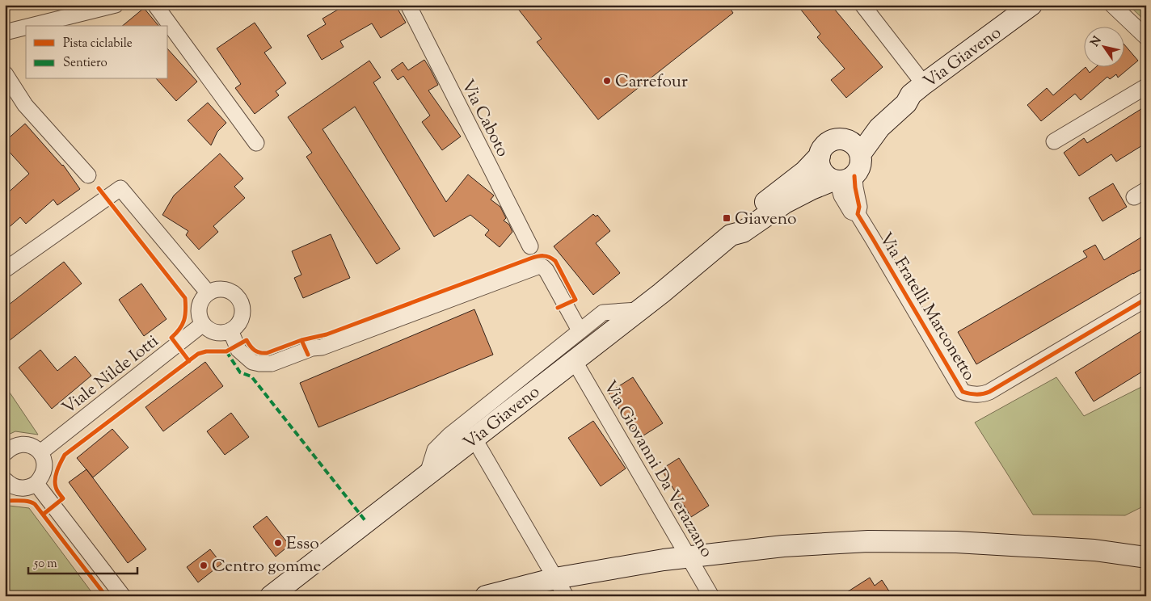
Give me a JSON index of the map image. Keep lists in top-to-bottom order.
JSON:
{
  "streets": {
    "main road": ["Via Giaveno"],
    "street": [
      "Via Caboto",
      "Via Fratelli Marconetto",
      "Viale Nilde Iotti",
      "Via Giovanni Da Verazzano"
    ]
  },
  "crossings": [
    ["Via Giaveno", "Via Fratelli Marconetto"],
    ["Via Giaveno", "Via Giovanni Da Verazzano"]
  ],
  "places": {
    "other": ["Carrefour", "Esso", "Centro gomme"],
    "transit": ["Giaveno"]
  },
  "legend": ["Pista ciclabile", "Sentiero"],
  "scale_bar": "50 m",
  "north": "top left"
}
